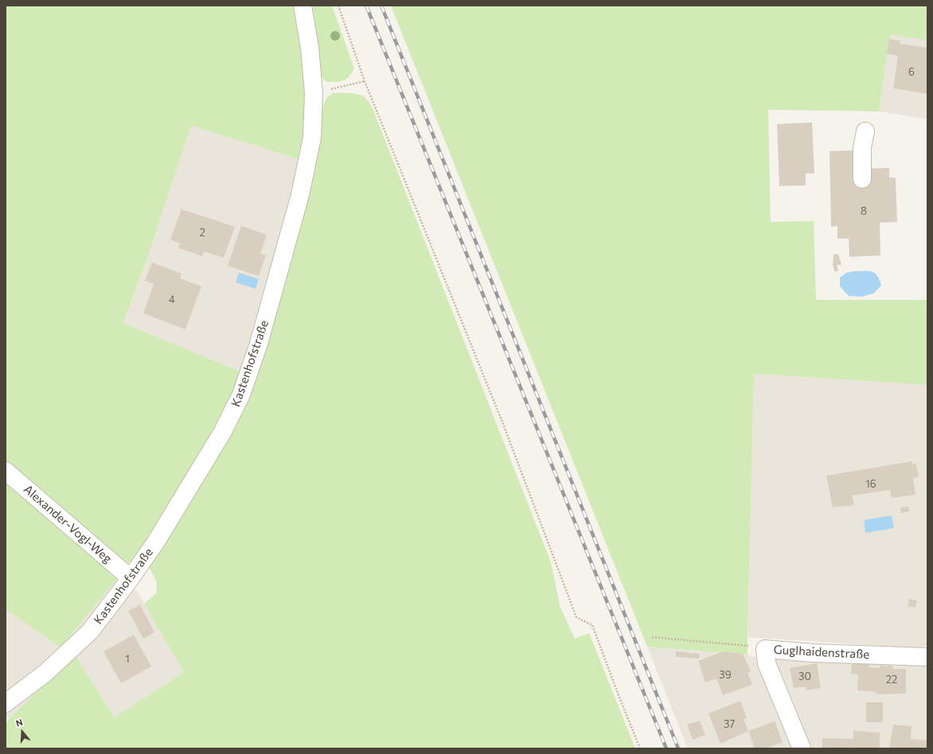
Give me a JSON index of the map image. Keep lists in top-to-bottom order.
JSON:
{
  "streets": {
    "street": ["Kastenhofstraße", "Alexander-Vogl-Weg", "Guglhaidenstraße"]
  },
  "crossings": [
    ["Kastenhofstraße", "Alexander-Vogl-Weg"]
  ],
  "house_numbers": [
    "6",
    "8",
    "2",
    "4",
    "16",
    "1",
    "39",
    "30",
    "22",
    "37"
  ],
  "north": "top"
}
